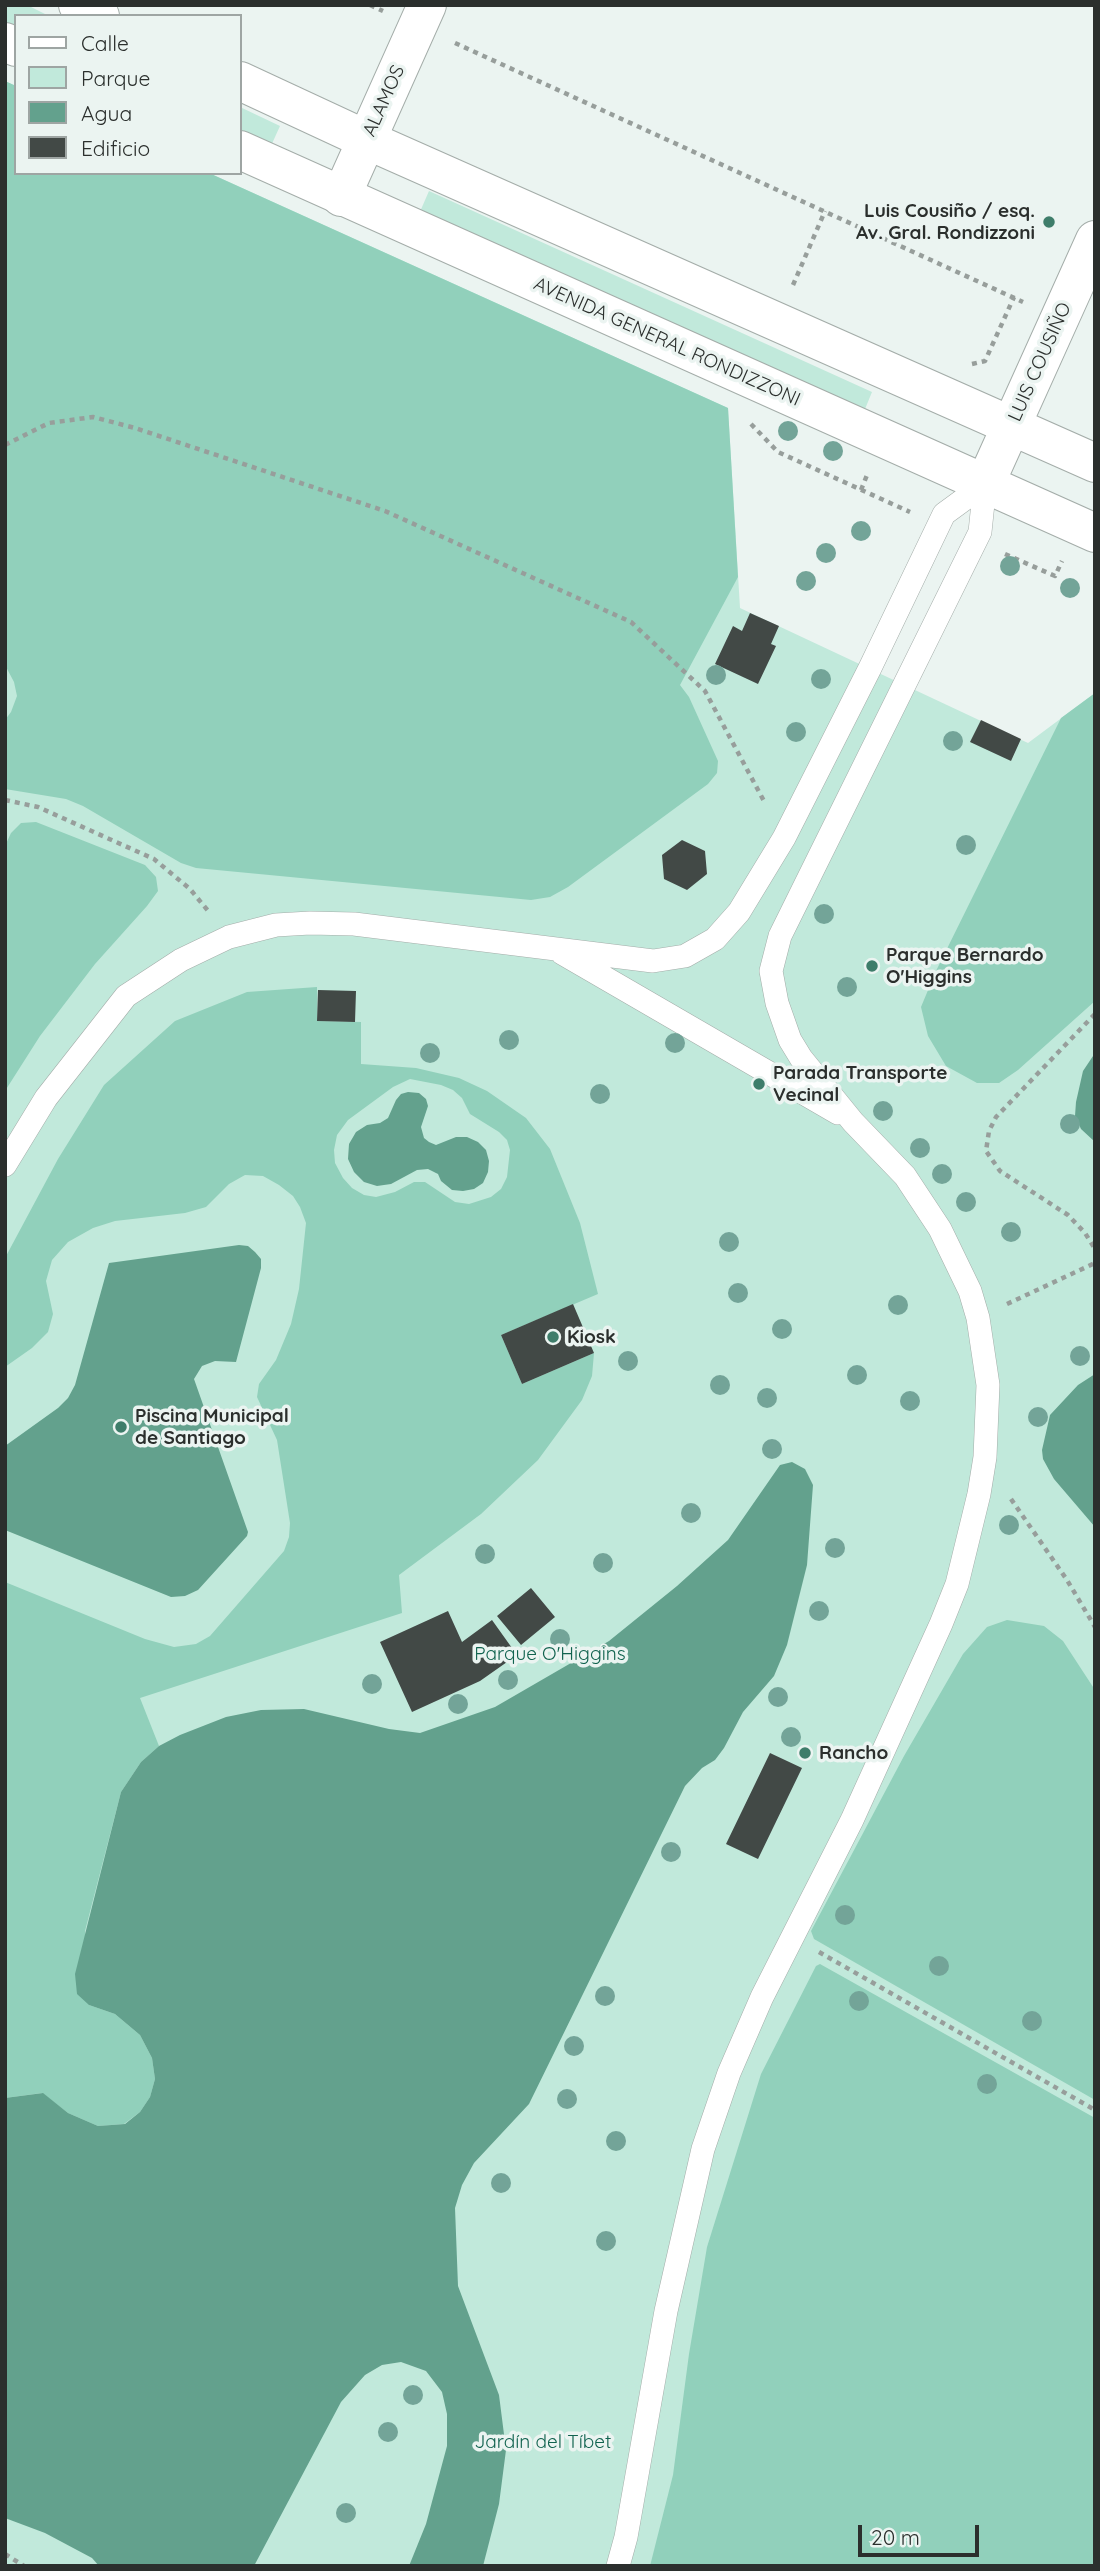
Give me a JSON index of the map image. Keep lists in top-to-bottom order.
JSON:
{
  "streets": {
    "main road": ["ALAMOS", "AVENIDA GENERAL RONDIZZONI", "LUIS COUSIÑO"]
  },
  "crossings": [
    ["ALAMOS", "AVENIDA GENERAL RONDIZZONI"],
    ["AVENIDA GENERAL RONDIZZONI", "LUIS COUSIÑO"]
  ],
  "parks": ["Parque O'Higgins", "Jardín del Tíbet"],
  "places": [
    "Luis Cousiño / esq. Av. Gral. Rondizzoni",
    "Parque Bernardo O'Higgins",
    "Parada Transporte Vecinal",
    "Kiosk",
    "Piscina Municipal de Santiago",
    "Rancho"
  ],
  "legend": [
    "Calle",
    "Parque",
    "Agua",
    "Edificio"
  ],
  "scale_bar": "20 m"
}
